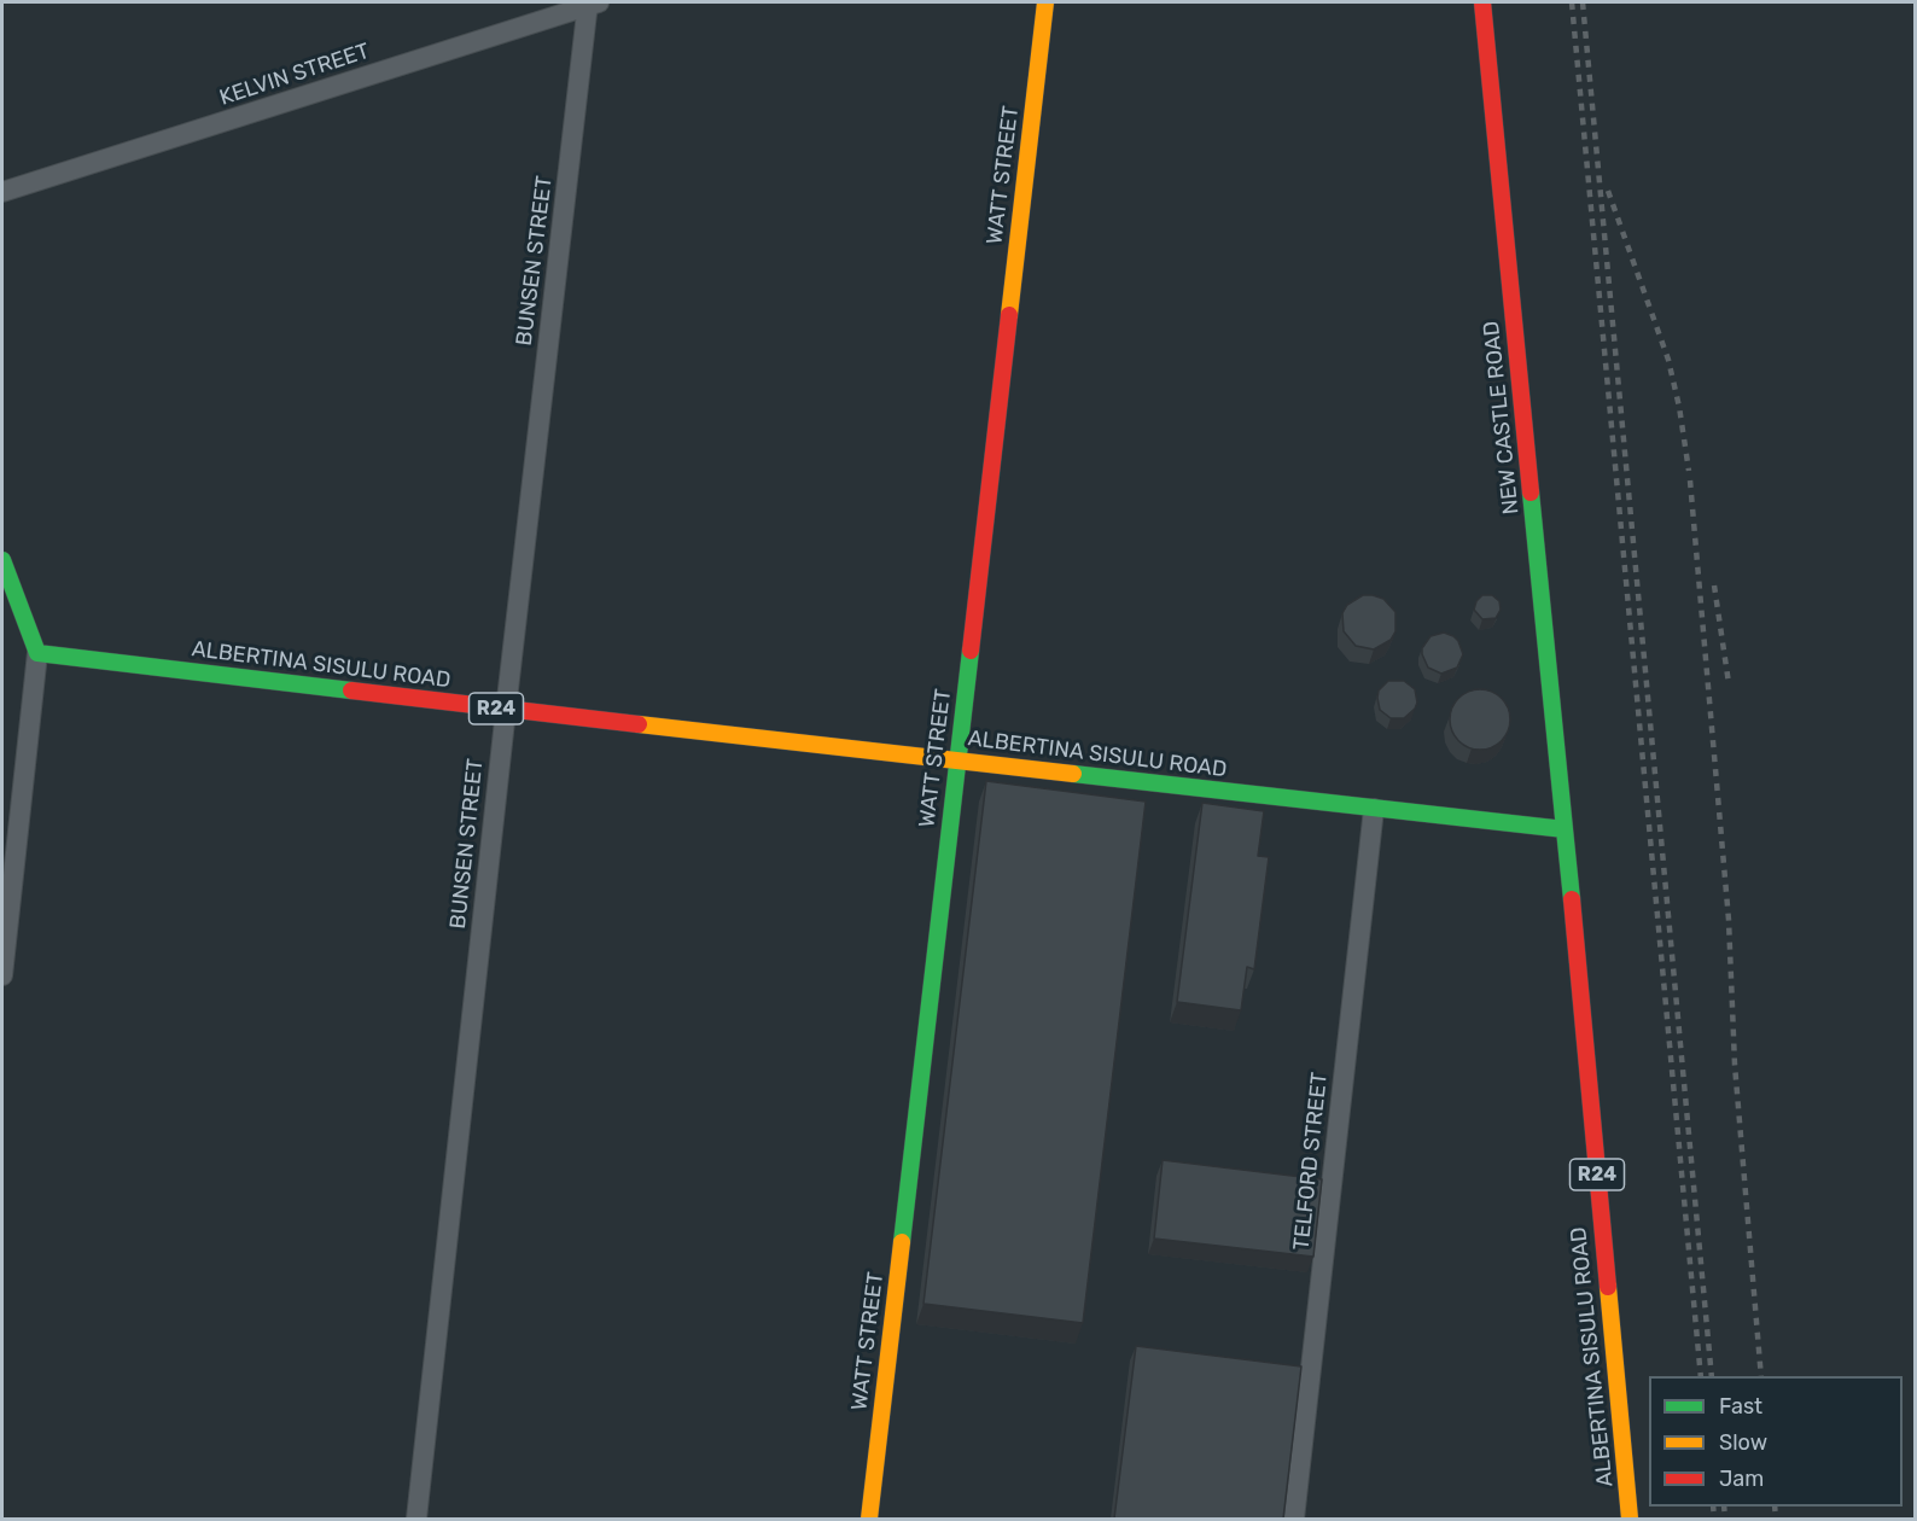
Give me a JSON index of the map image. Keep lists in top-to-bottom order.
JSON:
{
  "streets": {
    "street": [
      "KELVIN STREET",
      "WATT STREET",
      "BUNSEN STREET",
      "NEW CASTLE ROAD",
      "ALBERTINA SISULU ROAD",
      "R24",
      "TELFORD STREET"
    ]
  },
  "crossings": [
    ["KELVIN STREET", "BUNSEN STREET"],
    ["WATT STREET", "ALBERTINA SISULU ROAD"],
    ["BUNSEN STREET", "ALBERTINA SISULU ROAD"],
    ["NEW CASTLE ROAD", "ALBERTINA SISULU ROAD"],
    ["ALBERTINA SISULU ROAD", "TELFORD STREET"]
  ],
  "legend": ["Fast", "Slow", "Jam"]
}
